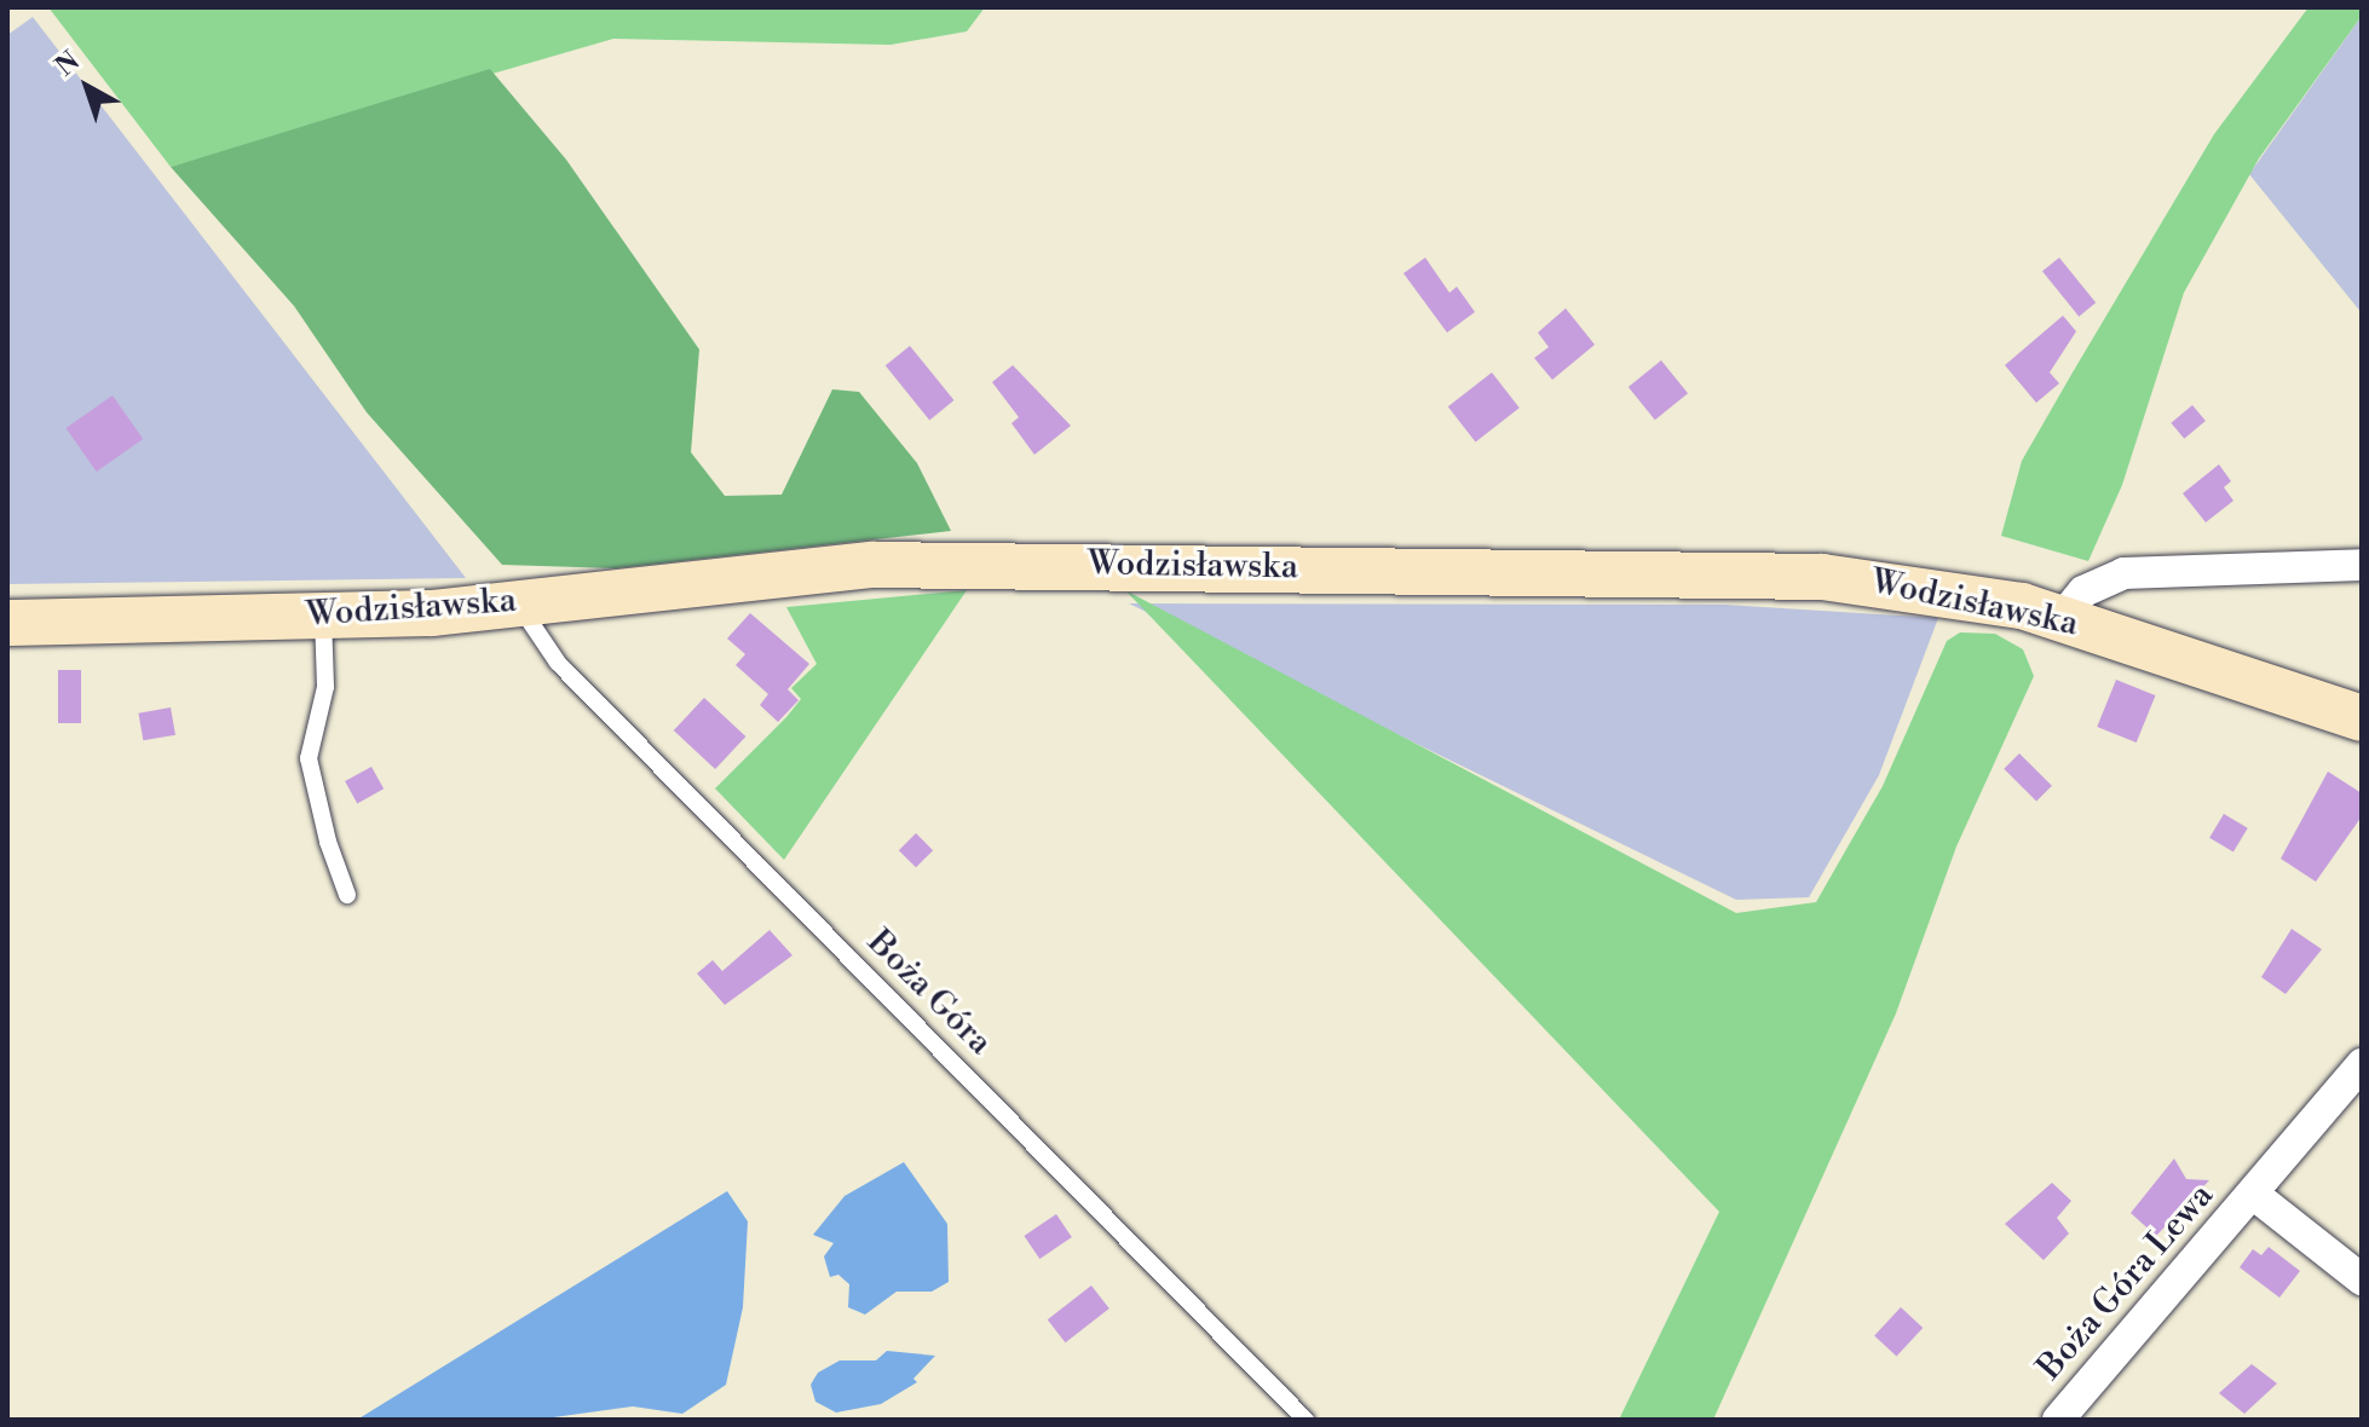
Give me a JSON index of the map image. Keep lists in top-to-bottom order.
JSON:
{
  "streets": {
    "main road": ["Wodzisławska"],
    "street": ["Boża Góra Lewa"],
    "lane": ["Boża Góra"]
  },
  "crossings": [
    ["Wodzisławska", "Boża Góra"]
  ],
  "north": "top left"
}
